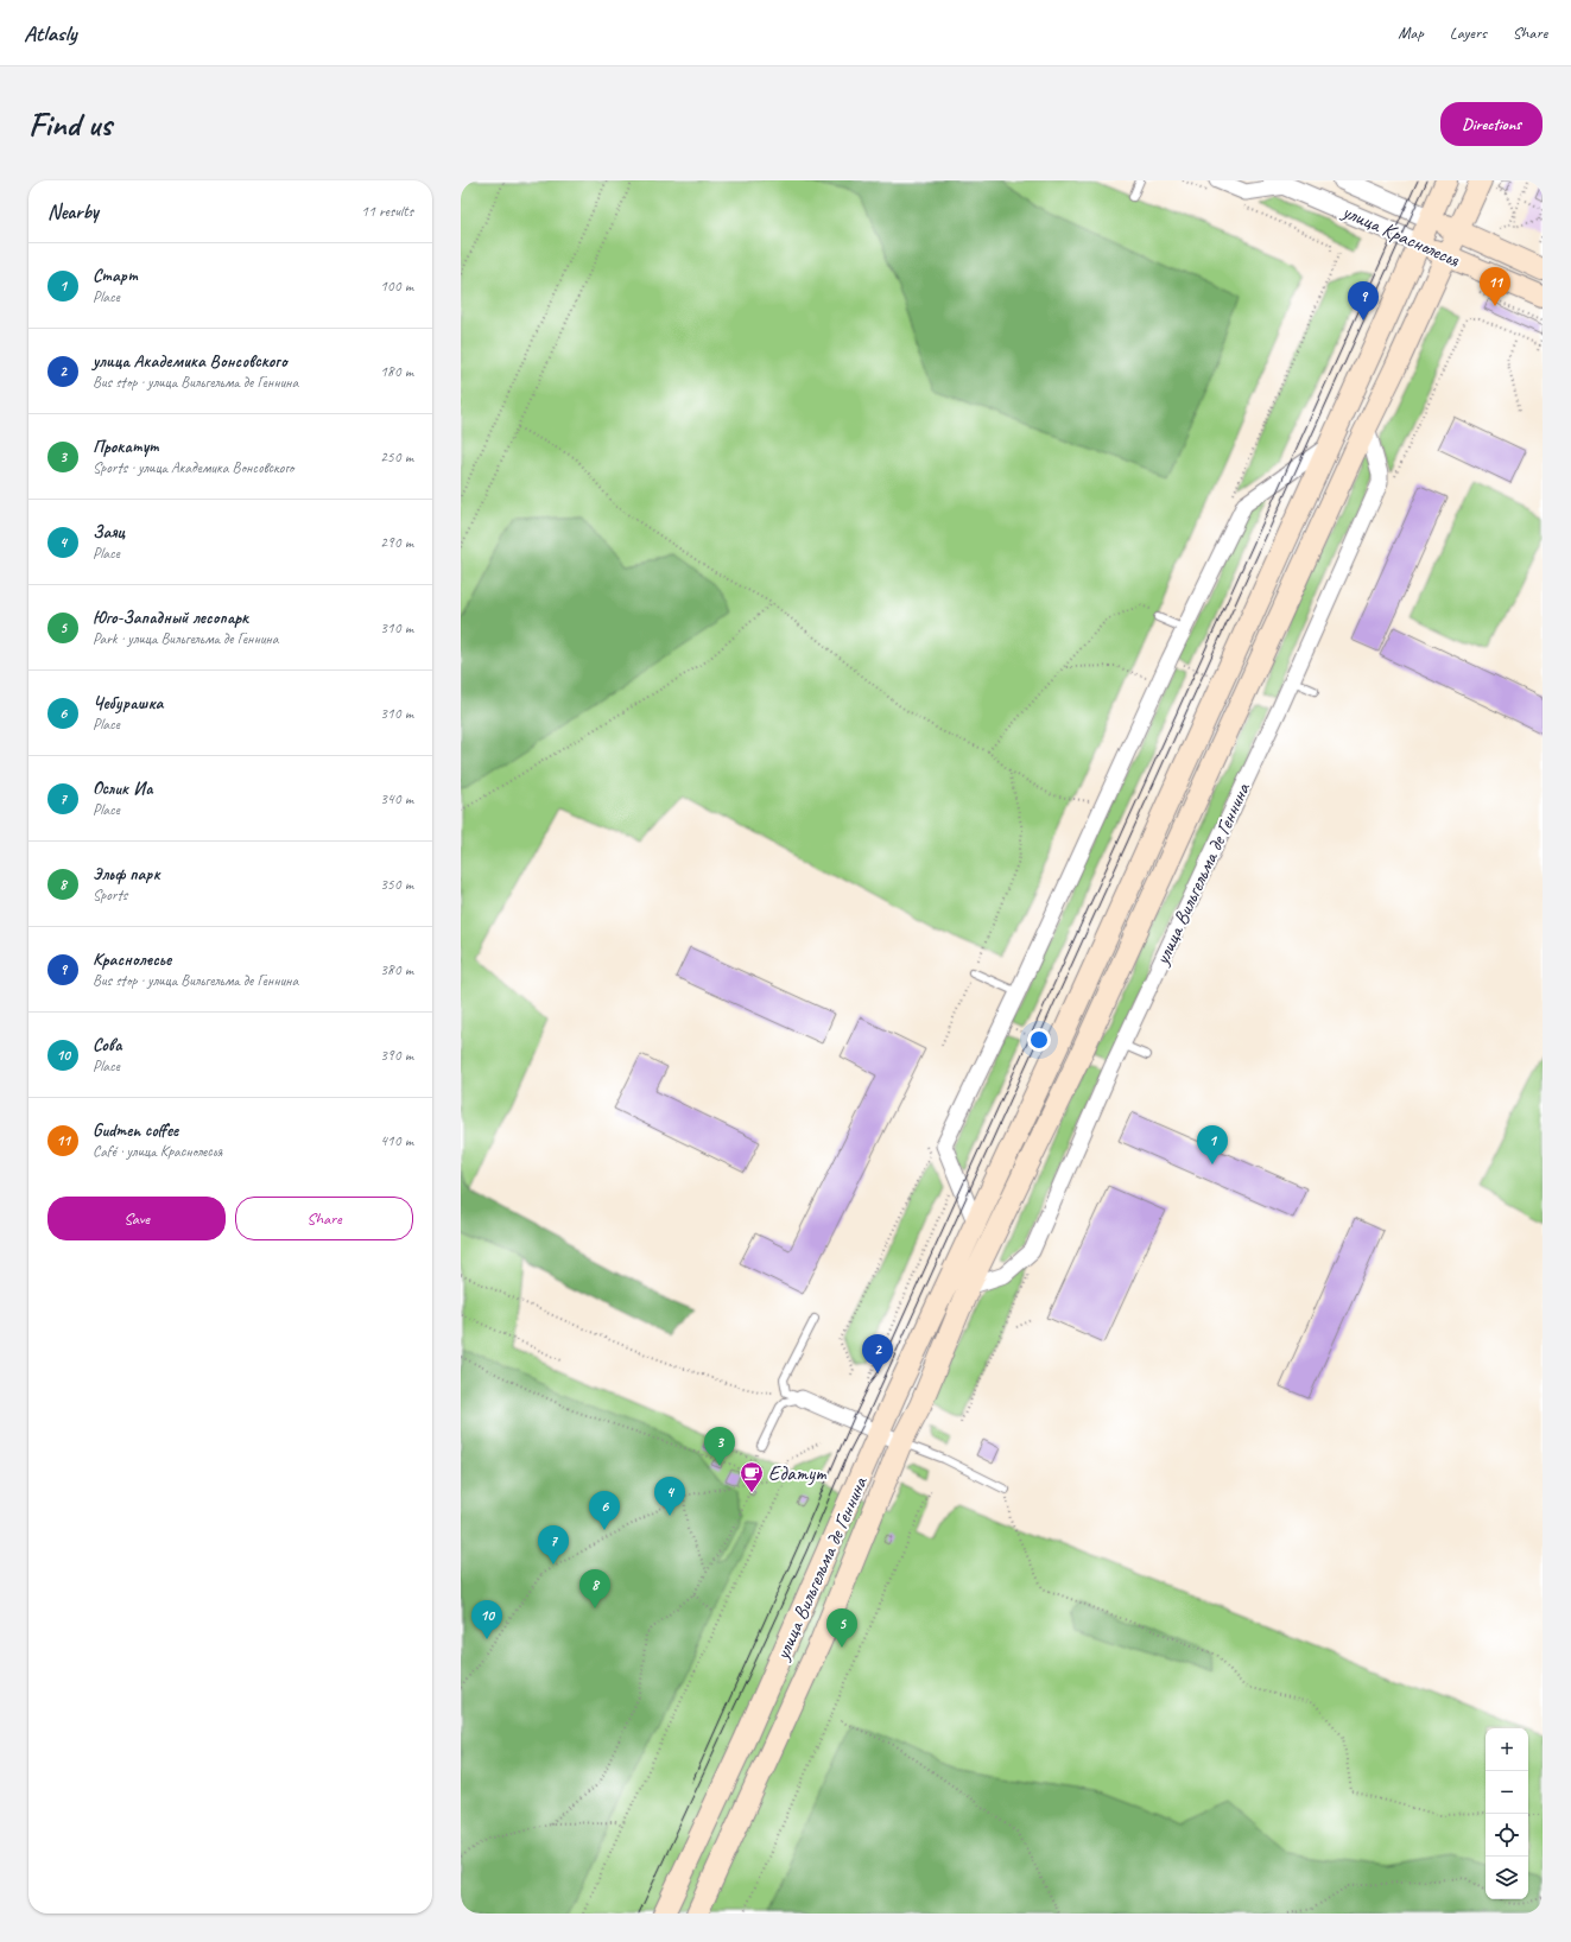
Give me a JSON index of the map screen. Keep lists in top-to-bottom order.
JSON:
{
  "streets": {
    "main road": ["улица Краснолесья", "улица Вильгельма де Геннина"]
  },
  "crossings": [
    ["улица Краснолесья", "улица Вильгельма де Геннина"]
  ],
  "places": {
    "cafe": ["Едатут"]
  },
  "page": {
    "header": "Atlasly",
    "nav": ["Map", "Layers", "Share"],
    "buttons": [
      "Directions",
      ["Save", "Share"]
    ],
    "title": "Find us",
    "heading": ["Nearby", "11 results"],
    "list": [
      {
        "mark": "1",
        "name": "Старт",
        "note": "Place",
        "value": "100 m"
      },
      {
        "mark": "2",
        "name": "улица Академика Вонсовского",
        "note": "Bus stop · улица Вильгельма де Геннина",
        "value": "180 m"
      },
      {
        "mark": "3",
        "name": "Прокатут",
        "note": "Sports · улица Академика Вонсовского",
        "value": "250 m"
      },
      {
        "mark": "4",
        "name": "Заяц",
        "note": "Place",
        "value": "290 m"
      },
      {
        "mark": "5",
        "name": "Юго-Западный лесопарк",
        "note": "Park · улица Вильгельма де Геннина",
        "value": "310 m"
      },
      {
        "mark": "6",
        "name": "Чебурашка",
        "note": "Place",
        "value": "310 m"
      },
      {
        "mark": "7",
        "name": "Ослик Иа",
        "note": "Place",
        "value": "340 m"
      },
      {
        "mark": "8",
        "name": "Эльф парк",
        "note": "Sports",
        "value": "350 m"
      },
      {
        "mark": "9",
        "name": "Краснолесье",
        "note": "Bus stop · улица Вильгельма де Геннина",
        "value": "380 m"
      },
      {
        "mark": "10",
        "name": "Сова",
        "note": "Place",
        "value": "390 m"
      },
      {
        "mark": "11",
        "name": "Gudmen coffee",
        "note": "Café · улица Краснолесья",
        "value": "410 m"
      }
    ],
    "pins": [
      "11",
      "9",
      "1",
      "2",
      "3",
      "4",
      "6",
      "7",
      "8",
      "10",
      "5"
    ],
    "map_buttons": ["+", "−"]
  }
}
